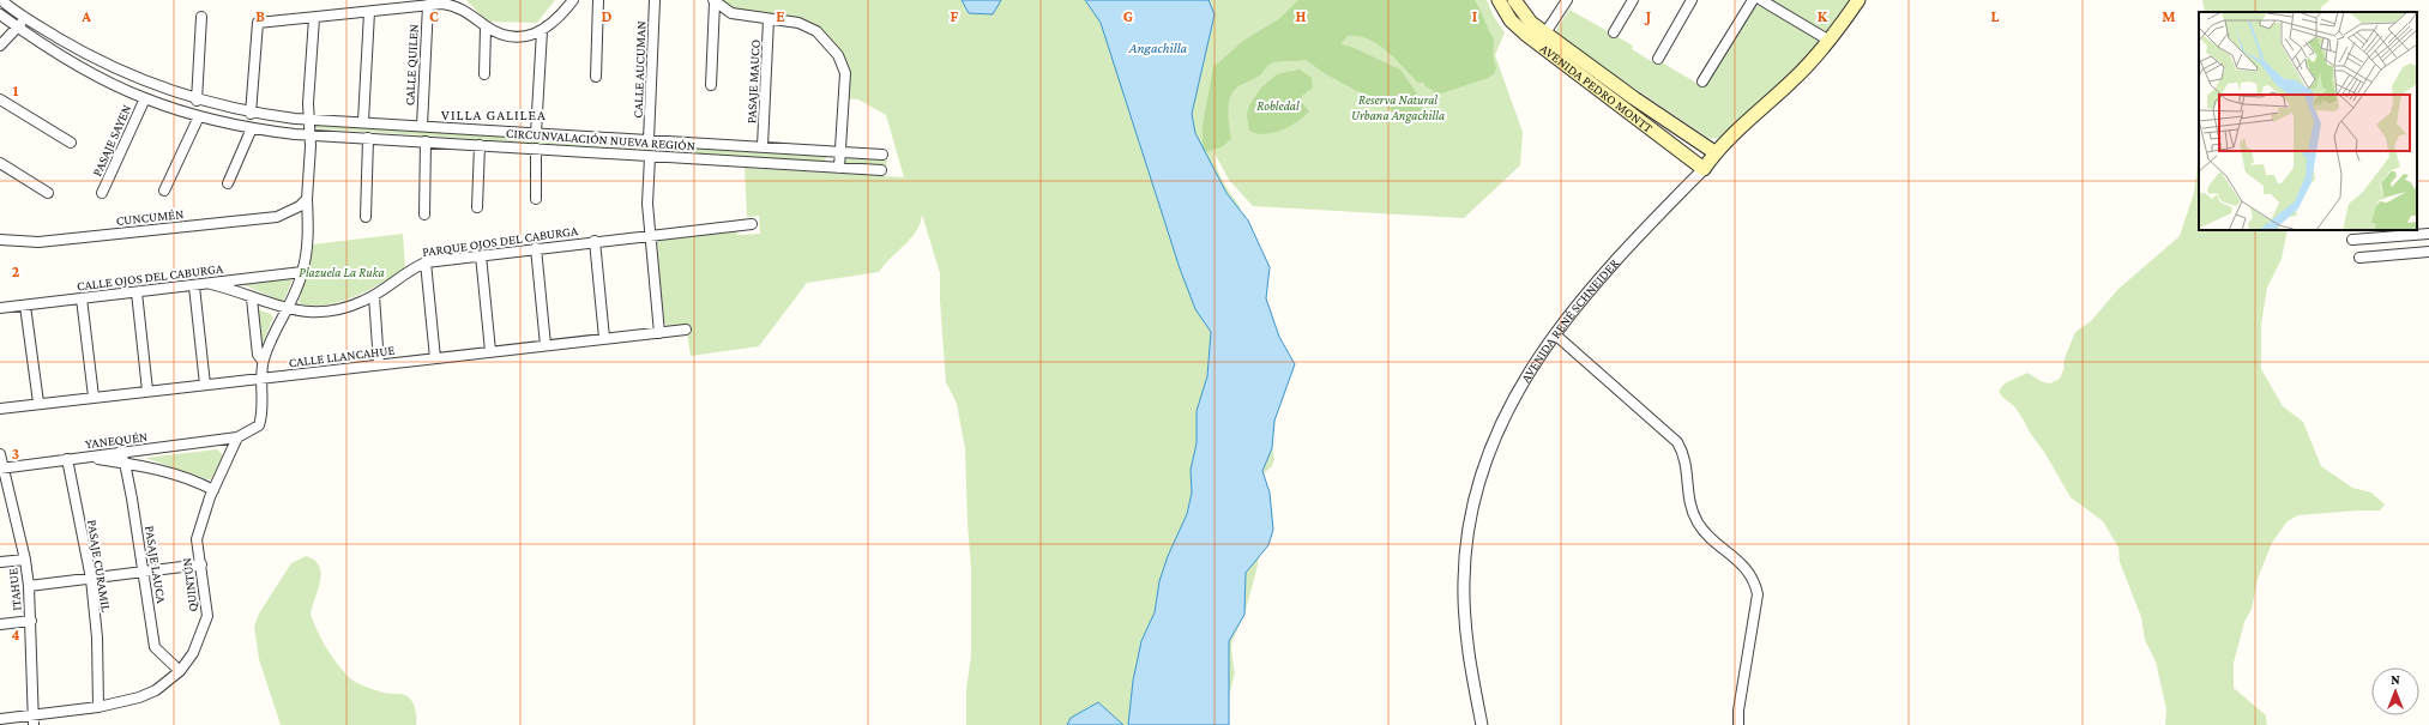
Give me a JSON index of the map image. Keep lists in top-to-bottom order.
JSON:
{
  "streets": {
    "main road": ["AVENIDA PEDRO MONTT", "AVENIDA RENÉ SCHNEIDER"],
    "street": [
      "CALLE QUILEN",
      "CALLE AUCUMAN",
      "PASAJE MAUCO",
      "CIRCUNVALACIÓN NUEVA REGIÓN",
      "PASAJE SAYEN",
      "CUNCUMÉN",
      "PARQUE OJOS DEL CABURGA",
      "CALLE OJOS DEL CABURGA",
      "CALLE LLANCAHUE",
      "YANEQUÉN",
      "PASAJE LAUCA",
      "PASAJE CURAMIL",
      "QUINTÚN",
      "ITAHUE"
    ]
  },
  "crossings": [
    ["CALLE QUILEN", "CIRCUNVALACIÓN NUEVA REGIÓN"],
    ["CALLE AUCUMAN", "CIRCUNVALACIÓN NUEVA REGIÓN"],
    ["PASAJE MAUCO", "CIRCUNVALACIÓN NUEVA REGIÓN"],
    ["AVENIDA PEDRO MONTT", "AVENIDA RENÉ SCHNEIDER"],
    ["CIRCUNVALACIÓN NUEVA REGIÓN", "PASAJE SAYEN"],
    ["PARQUE OJOS DEL CABURGA", "CALLE OJOS DEL CABURGA"],
    ["YANEQUÉN", "PASAJE LAUCA"],
    ["YANEQUÉN", "PASAJE CURAMIL"],
    ["YANEQUÉN", "QUINTÚN"],
    ["YANEQUÉN", "ITAHUE"],
    ["PASAJE LAUCA", "QUINTÚN"],
    ["PASAJE CURAMIL", "QUINTÚN"],
    ["QUINTÚN", "ITAHUE"]
  ],
  "districts": ["VILLA GALILEA"],
  "water": ["Angachilla"],
  "parks": ["Reserva Natural Urbana Angachilla", "Robledal", "Plazuela La Ruka"],
  "north": "top",
  "grid": {
    "columns": [
      "A",
      "B",
      "C",
      "D",
      "E",
      "F",
      "G",
      "H",
      "I",
      "J",
      "K",
      "L",
      "M"
    ],
    "rows": [
      "1",
      "2",
      "3",
      "4"
    ]
  }
}
